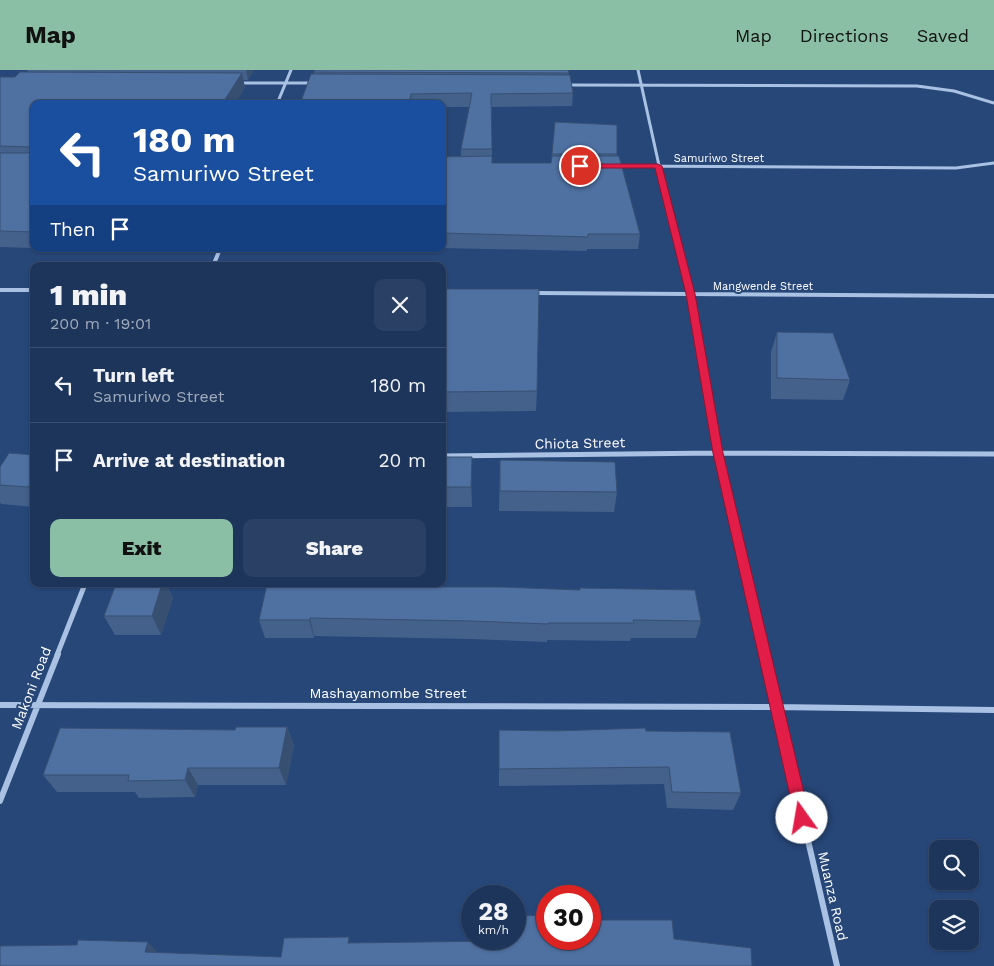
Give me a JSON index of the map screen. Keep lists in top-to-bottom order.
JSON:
{
  "streets": {
    "street": [
      "Samuriwo Street",
      "Mangwende Street",
      "Chiota Street",
      "Makoni Road",
      "Mashayamombe Street",
      "Muanza Road"
    ]
  },
  "crossings": [
    ["Samuriwo Street", "Muanza Road"],
    ["Mangwende Street", "Muanza Road"],
    ["Chiota Street", "Muanza Road"],
    ["Makoni Road", "Mashayamombe Street"],
    ["Mashayamombe Street", "Muanza Road"]
  ],
  "page": {
    "header": "Map",
    "nav": ["Map", "Directions", "Saved"],
    "turn": ["180 m", "Samuriwo Street"],
    "then": "Then",
    "heading": ["1 min", "200 m · 19:01"],
    "list": [
      {
        "name": "Turn left",
        "note": "Samuriwo Street",
        "value": "180 m"
      },
      {
        "name": "Arrive at destination",
        "value": "20 m"
      }
    ],
    "buttons": ["Exit", "Share"],
    "speed": "28 km/h",
    "limit": "30"
  }
}
